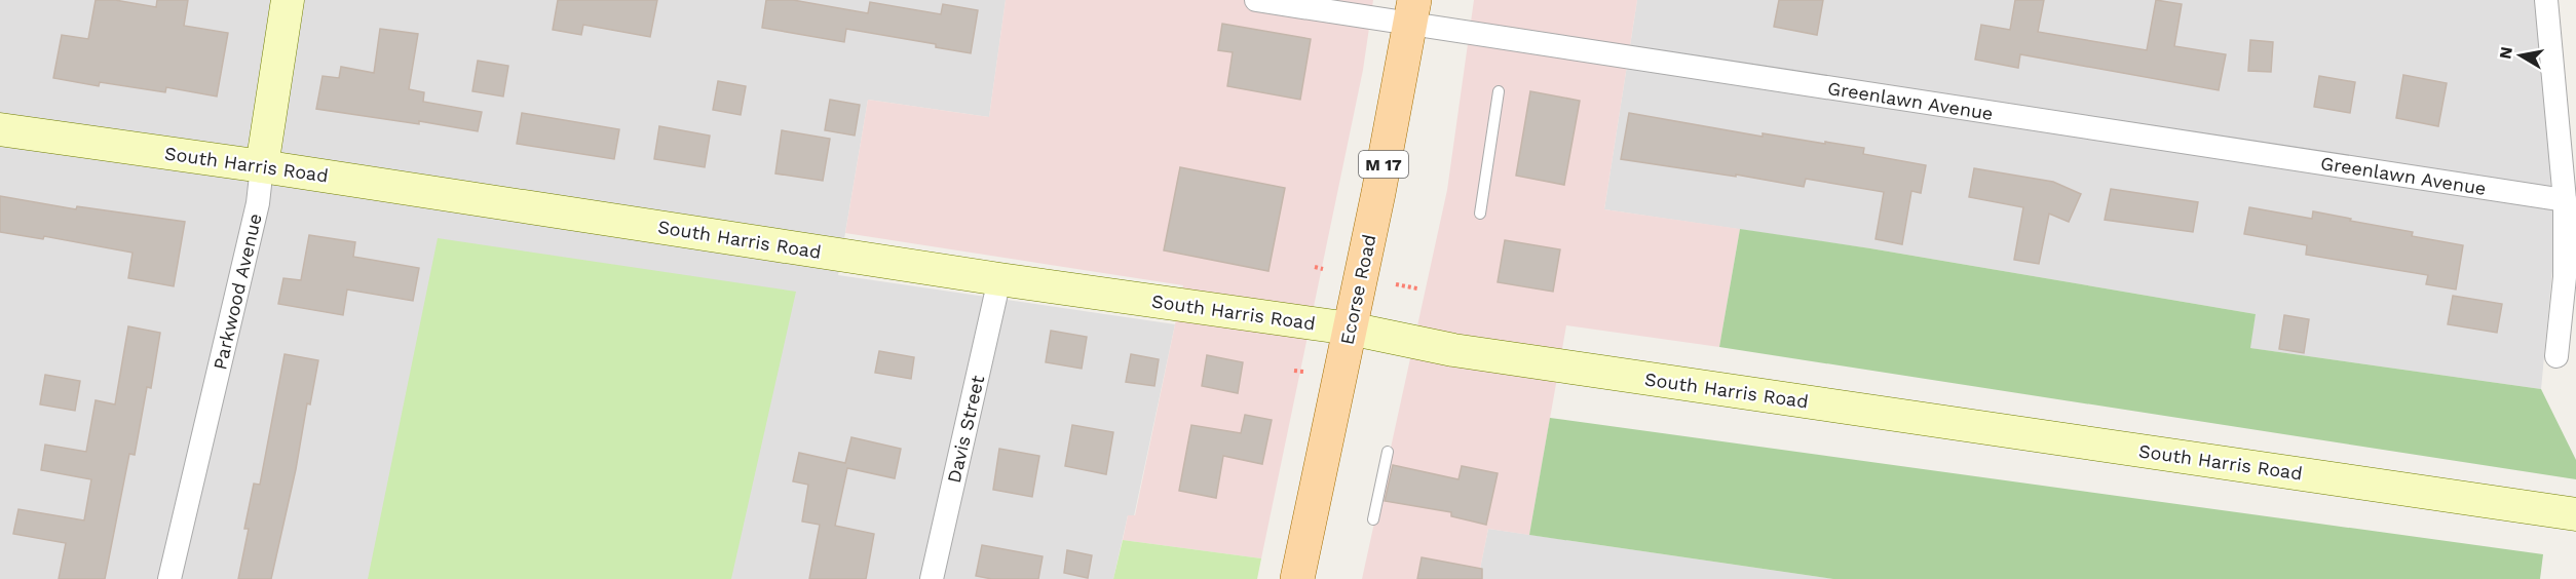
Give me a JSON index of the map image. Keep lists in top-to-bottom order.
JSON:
{
  "streets": {
    "main road": ["M 17", "Ecorse Road"],
    "street": [
      "Greenlawn Avenue",
      "South Harris Road",
      "Parkwood Avenue",
      "Davis Street"
    ]
  },
  "crossings": [
    ["Greenlawn Avenue", "Ecorse Road"],
    ["South Harris Road", "Ecorse Road"],
    ["South Harris Road", "Parkwood Avenue"],
    ["South Harris Road", "Davis Street"]
  ],
  "north": "left"
}
